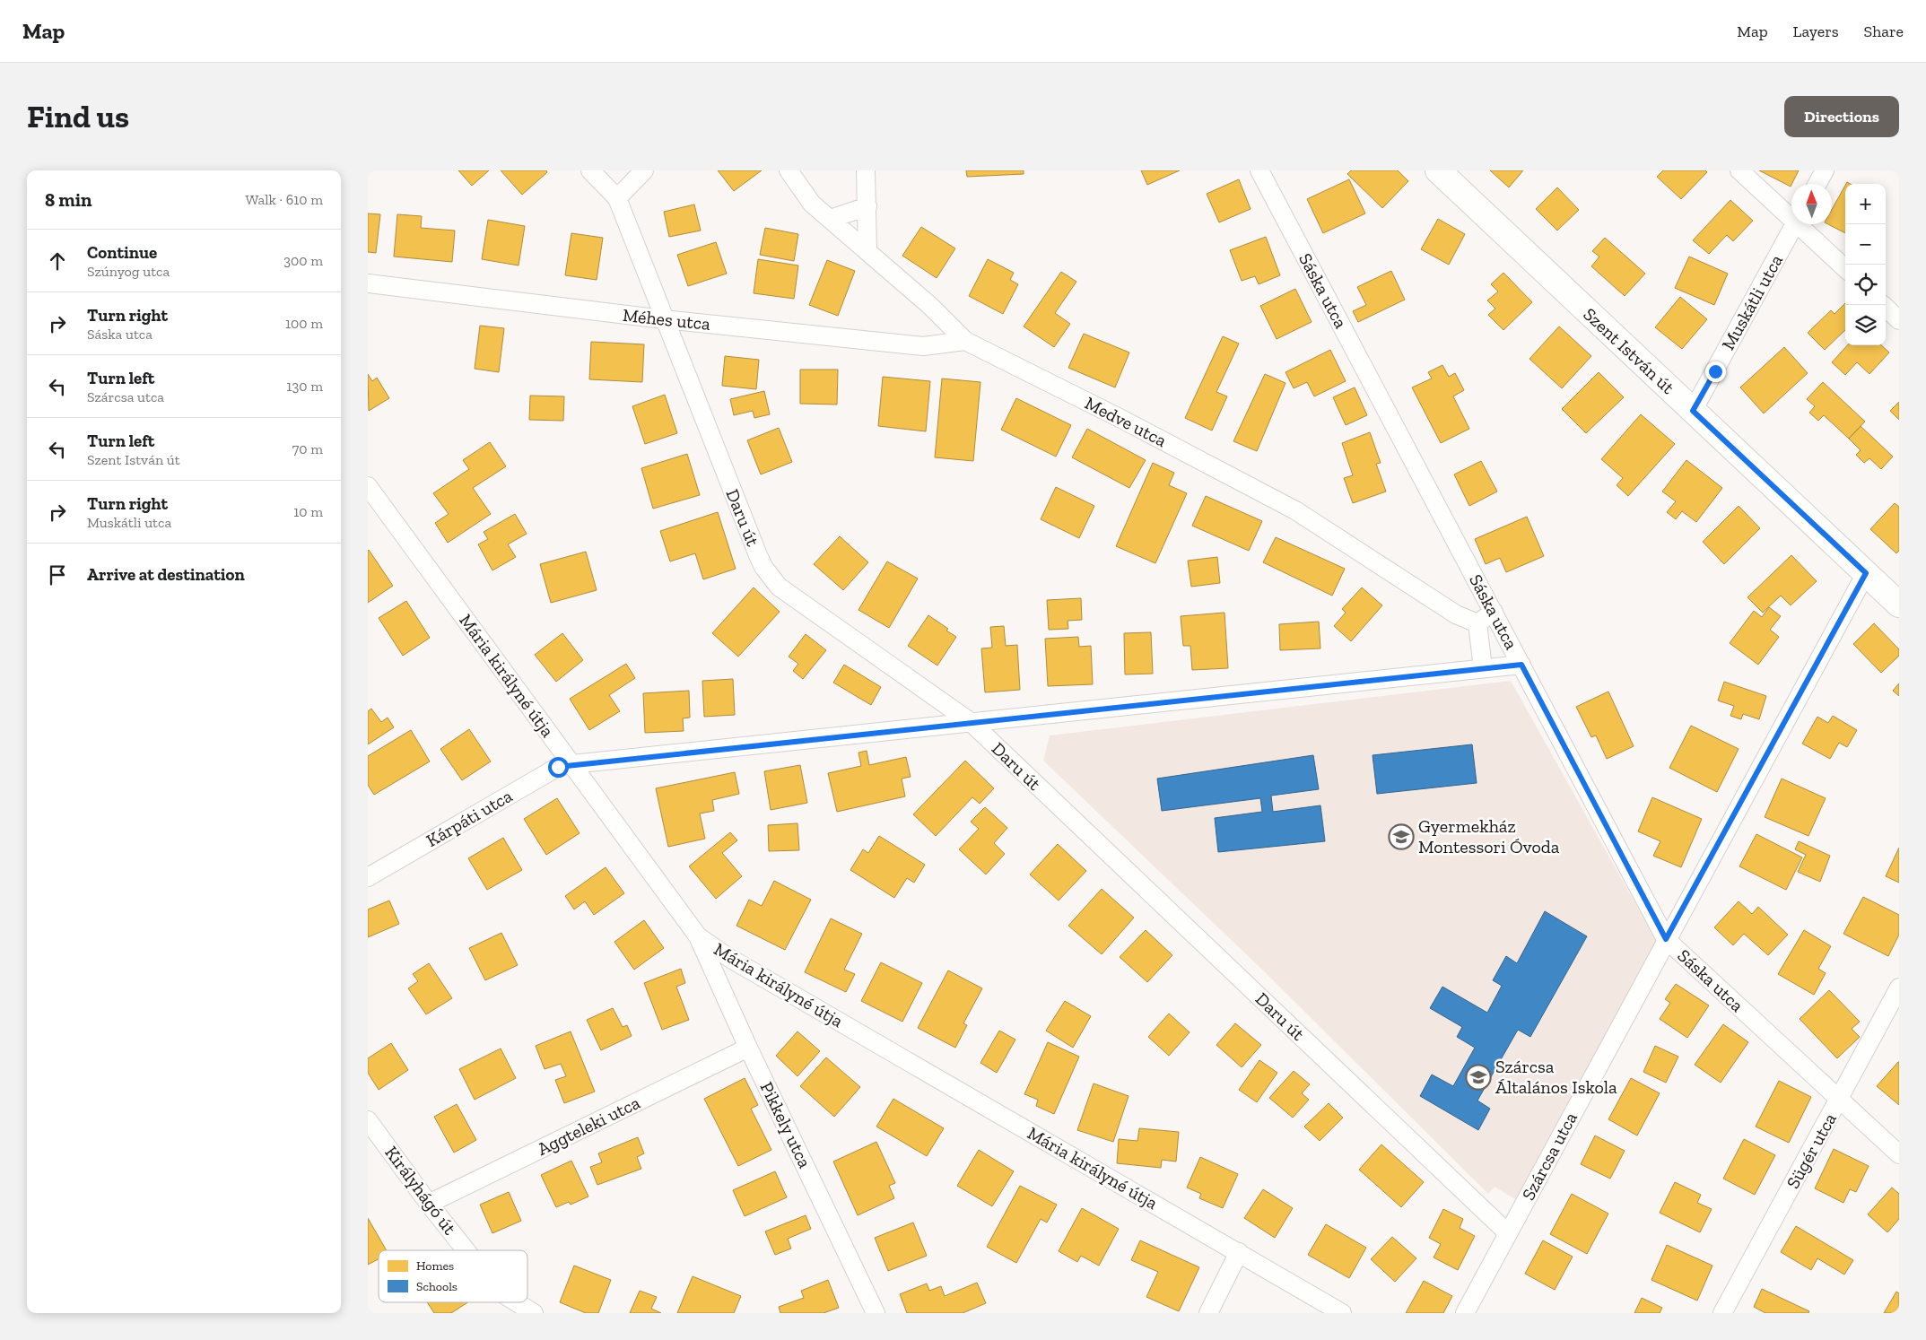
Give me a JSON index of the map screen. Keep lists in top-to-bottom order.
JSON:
{
  "streets": {
    "street": [
      "Sáska utca",
      "Muskátli utca",
      "Méhes utca",
      "Szent István út",
      "Medve utca",
      "Daru út",
      "Mária királyné útja",
      "Kárpáti utca",
      "Pikkely utca",
      "Aggteleki utca",
      "Sügér utca",
      "Szárcsa utca",
      "Királyhágó út"
    ]
  },
  "crossings": [
    ["Sáska utca", "Kárpáti utca"],
    ["Sáska utca", "Sügér utca"],
    ["Sáska utca", "Szárcsa utca"],
    ["Muskátli utca", "Szent István út"],
    ["Méhes utca", "Medve utca"],
    ["Méhes utca", "Daru út"],
    ["Szent István út", "Szárcsa utca"],
    ["Daru út", "Kárpáti utca"],
    ["Daru út", "Szárcsa utca"],
    ["Mária királyné útja", "Kárpáti utca"],
    ["Mária királyné útja", "Pikkely utca"],
    ["Pikkely utca", "Aggteleki utca"],
    ["Aggteleki utca", "Királyhágó út"]
  ],
  "places": {
    "school or university": ["Gyermekház Montessori Óvoda", "Szárcsa Általános Iskola"]
  },
  "legend": ["Homes", "Schools"],
  "north": "top",
  "page": {
    "header": "Map",
    "nav": ["Map", "Layers", "Share"],
    "buttons": "Directions",
    "title": "Find us",
    "heading": ["8 min", "Walk · 610 m"],
    "map_buttons": ["+", "−"],
    "list": [
      ["Continue", "Szúnyog utca", "300 m"],
      ["Turn right", "Sáska utca", "100 m"],
      ["Turn left", "Szárcsa utca", "130 m"],
      ["Turn left", "Szent István út", "70 m"],
      ["Turn right", "Muskátli utca", "10 m"],
      "Arrive at destination"
    ]
  }
}
